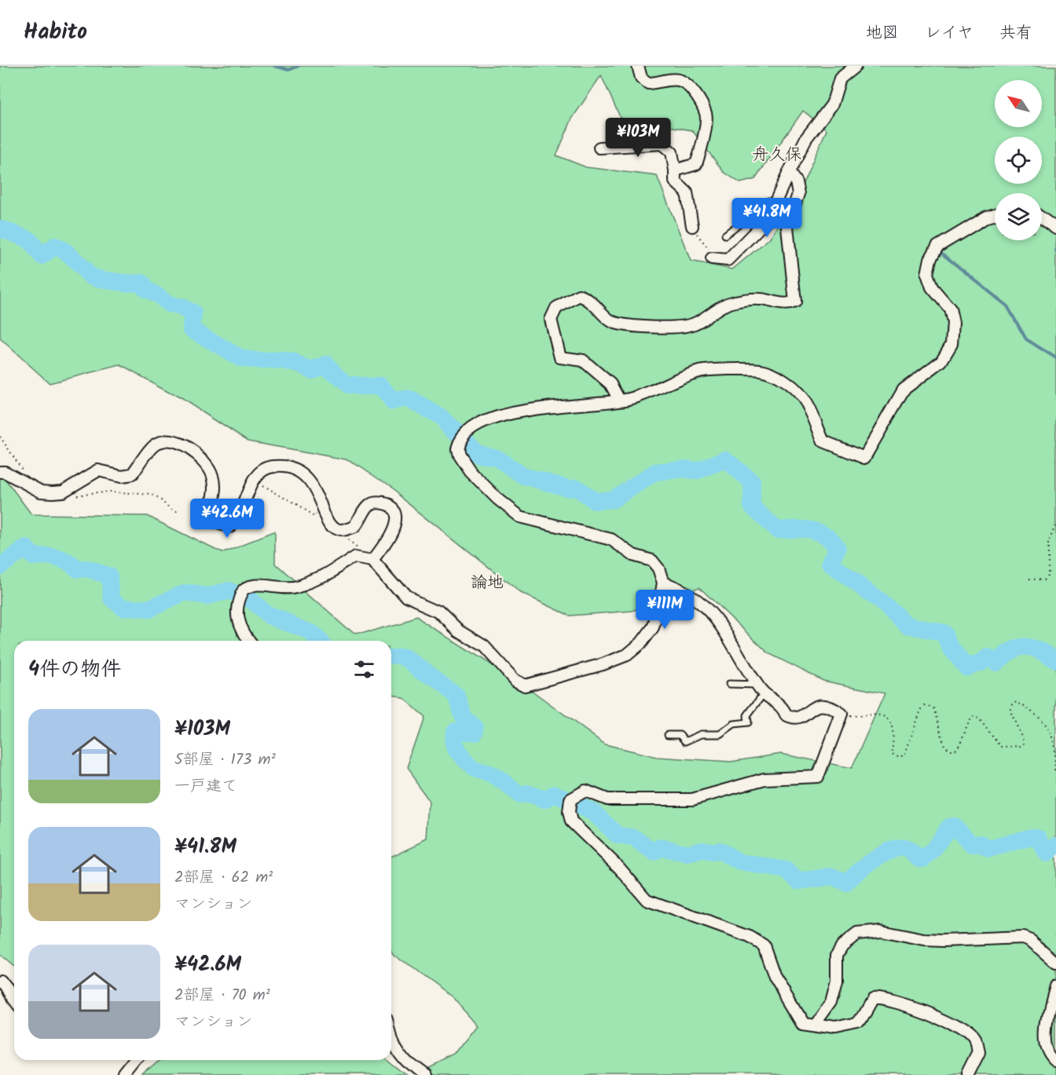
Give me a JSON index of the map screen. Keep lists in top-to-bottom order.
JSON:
{
  "districts": ["舟久保", "論地"],
  "north": "top left",
  "page": {
    "header": "Habito",
    "nav": ["地図", "レイヤ", "共有"],
    "price": [
      "¥103M",
      "¥41.8M",
      "¥42.6M",
      "¥111M"
    ],
    "heading": "4件の物件",
    "list": [
      {
        "name": "¥103M",
        "note": "5部屋 · 173 m² · 一戸建て"
      },
      {
        "name": "¥41.8M",
        "note": "2部屋 · 62 m² · マンション"
      },
      {
        "name": "¥42.6M",
        "note": "2部屋 · 70 m² · マンション"
      }
    ]
  }
}
